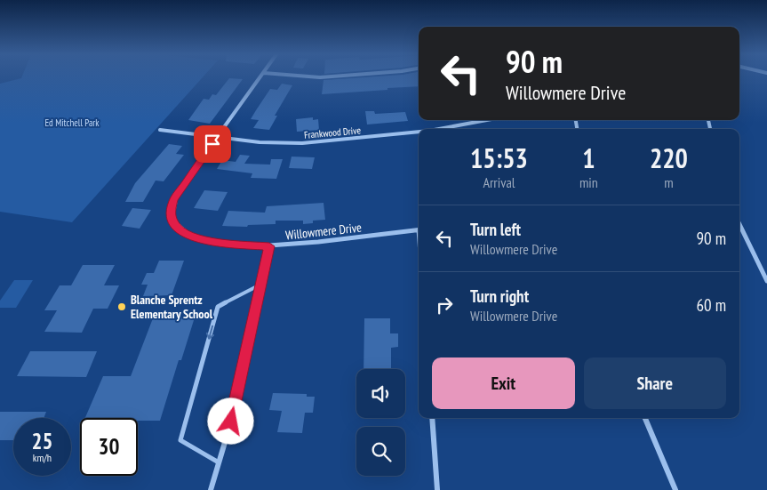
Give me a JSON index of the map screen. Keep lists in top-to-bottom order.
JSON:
{
  "streets": {
    "street": ["Frankwood Drive", "Willowmere Drive"]
  },
  "crossings": [
    ["Frankwood Drive", "Willowmere Drive"]
  ],
  "parks": ["Ed Mitchell Park"],
  "places": ["Blanche Sprentz Elementary School"],
  "page": {
    "turn": ["90 m", "Willowmere Drive"],
    "eta": [
      "15:53",
      "Arrival",
      "1",
      "min",
      "220",
      "m"
    ],
    "list": [
      {
        "name": "Turn left",
        "note": "Willowmere Drive",
        "value": "90 m"
      },
      {
        "name": "Turn right",
        "note": "Willowmere Drive",
        "value": "60 m"
      }
    ],
    "buttons": ["Exit", "Share"],
    "speed": "25 km/h",
    "limit": "30"
  }
}
